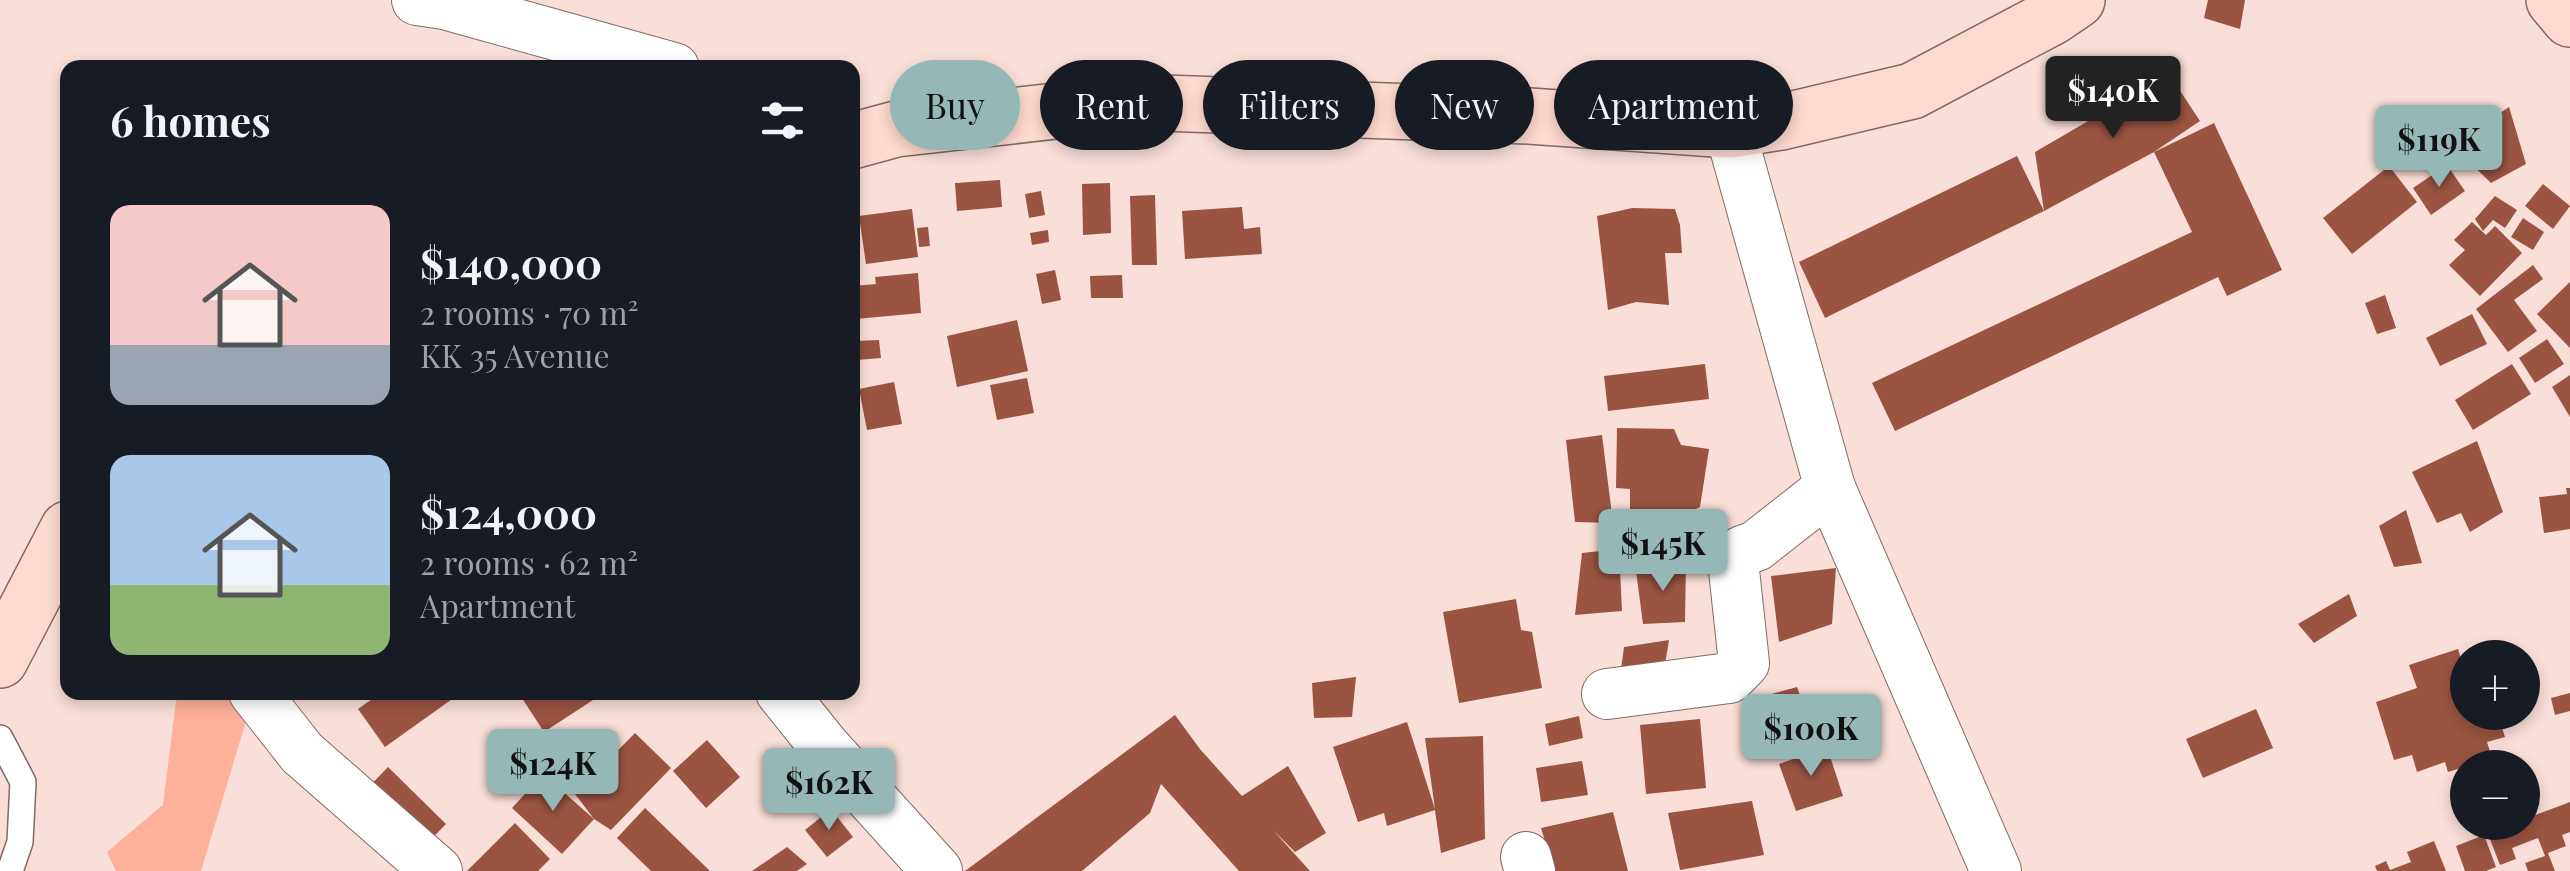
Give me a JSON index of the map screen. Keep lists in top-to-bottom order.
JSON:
{
  "page": {
    "price": [
      "$140K",
      "$119K",
      "$145K",
      "$100K",
      "$124K",
      "$162K"
    ],
    "chip": [
      "Buy",
      "Rent",
      "Filters",
      "New",
      "Apartment"
    ],
    "heading": "6 homes",
    "list": [
      {
        "name": "$140,000",
        "note": "2 rooms · 70 m² · KK 35 Avenue"
      },
      {
        "name": "$124,000",
        "note": "2 rooms · 62 m² · Apartment"
      }
    ],
    "map_buttons": ["+", "−"]
  }
}
